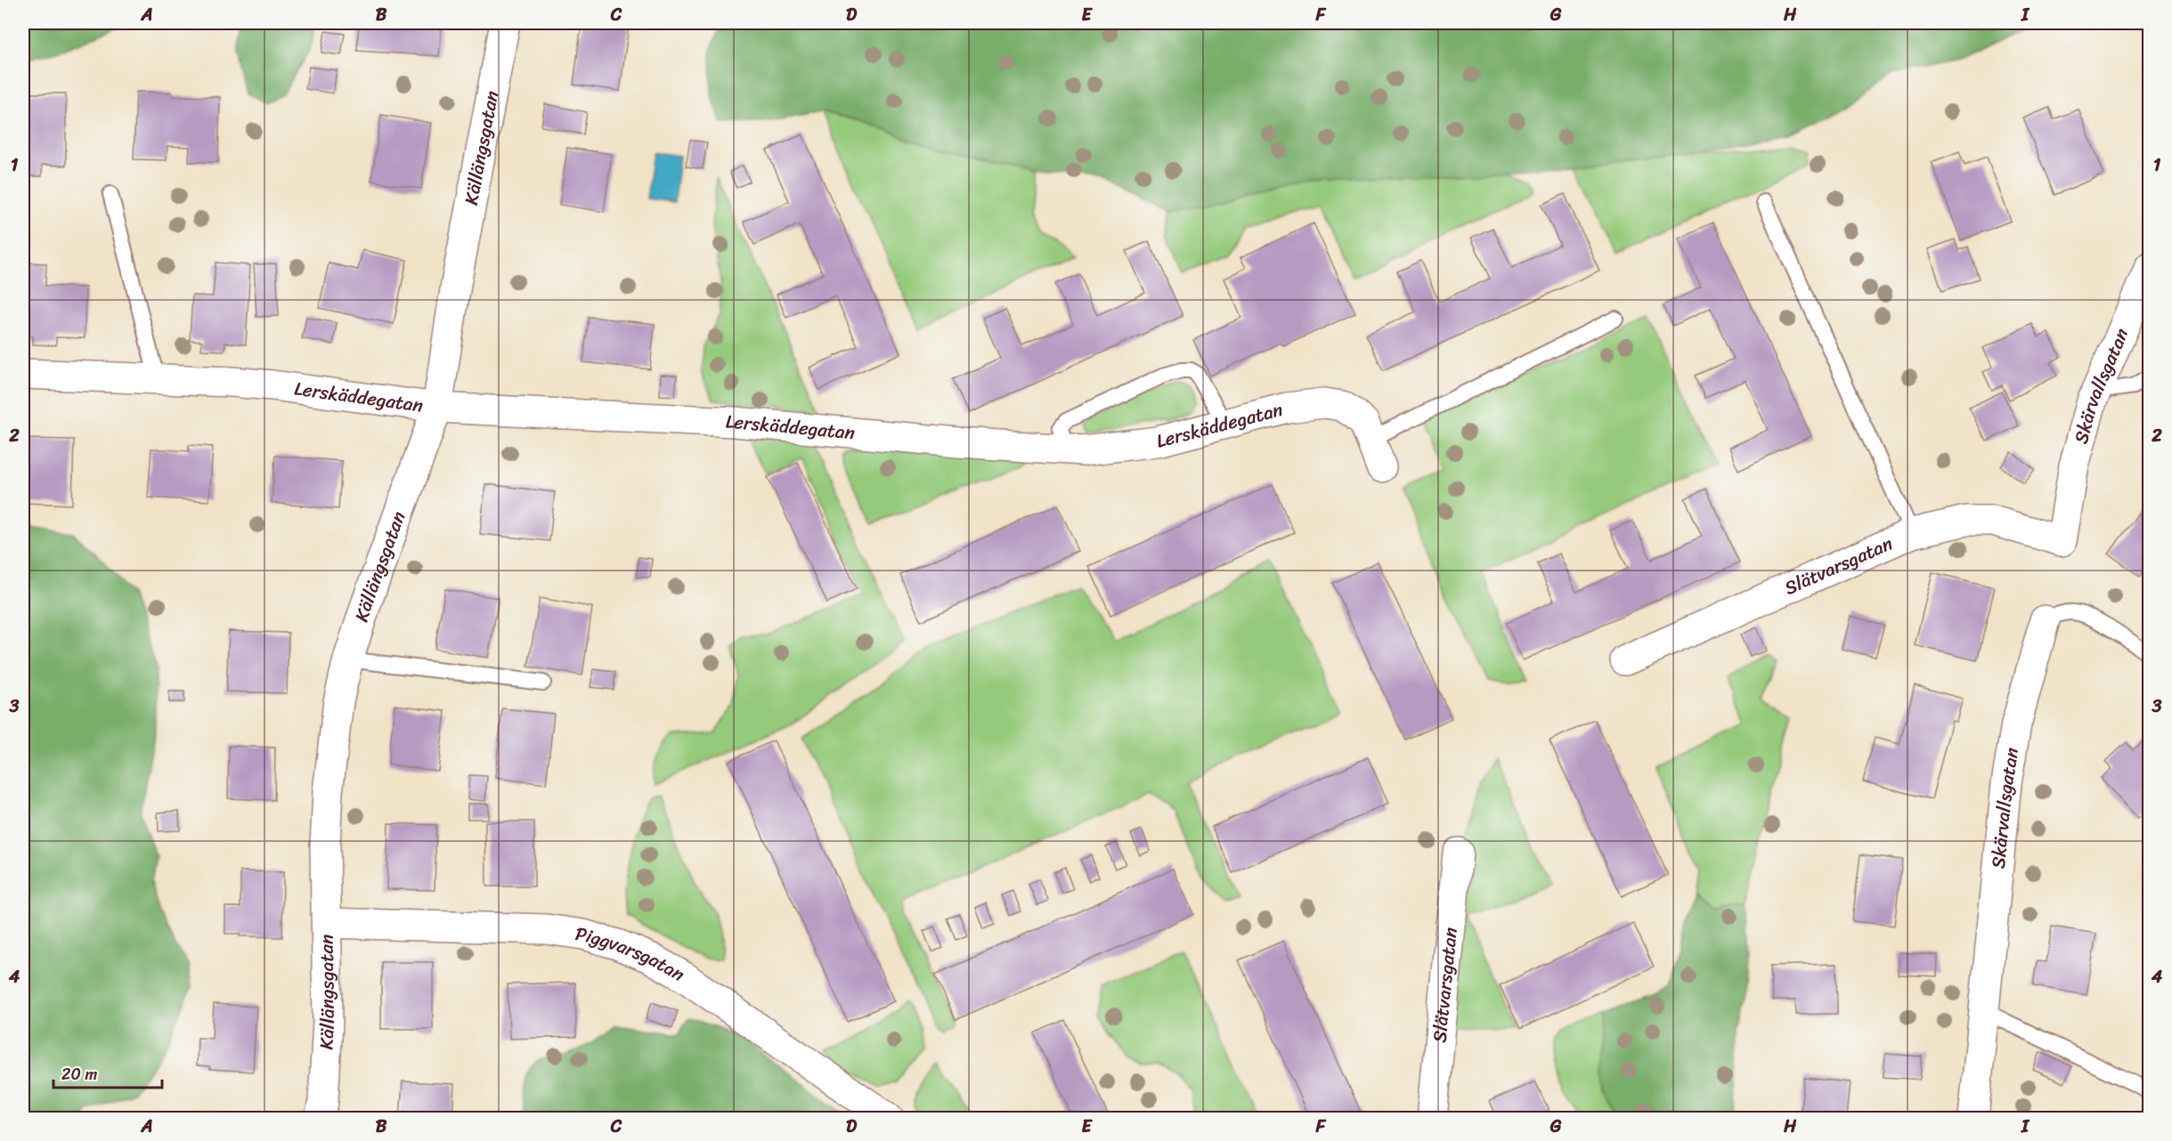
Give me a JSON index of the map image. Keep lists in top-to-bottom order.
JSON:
{
  "streets": {
    "street": [
      "Källängsgatan",
      "Skärvallsgatan",
      "Lerskäddegatan",
      "Slätvarsgatan",
      "Piggvarsgatan"
    ]
  },
  "crossings": [
    ["Källängsgatan", "Lerskäddegatan"],
    ["Källängsgatan", "Piggvarsgatan"],
    ["Skärvallsgatan", "Slätvarsgatan"]
  ],
  "scale_bar": "20 m",
  "grid": {
    "columns": [
      "A",
      "B",
      "C",
      "D",
      "E",
      "F",
      "G",
      "H",
      "I"
    ],
    "rows": [
      "1",
      "2",
      "3",
      "4"
    ]
  }
}
